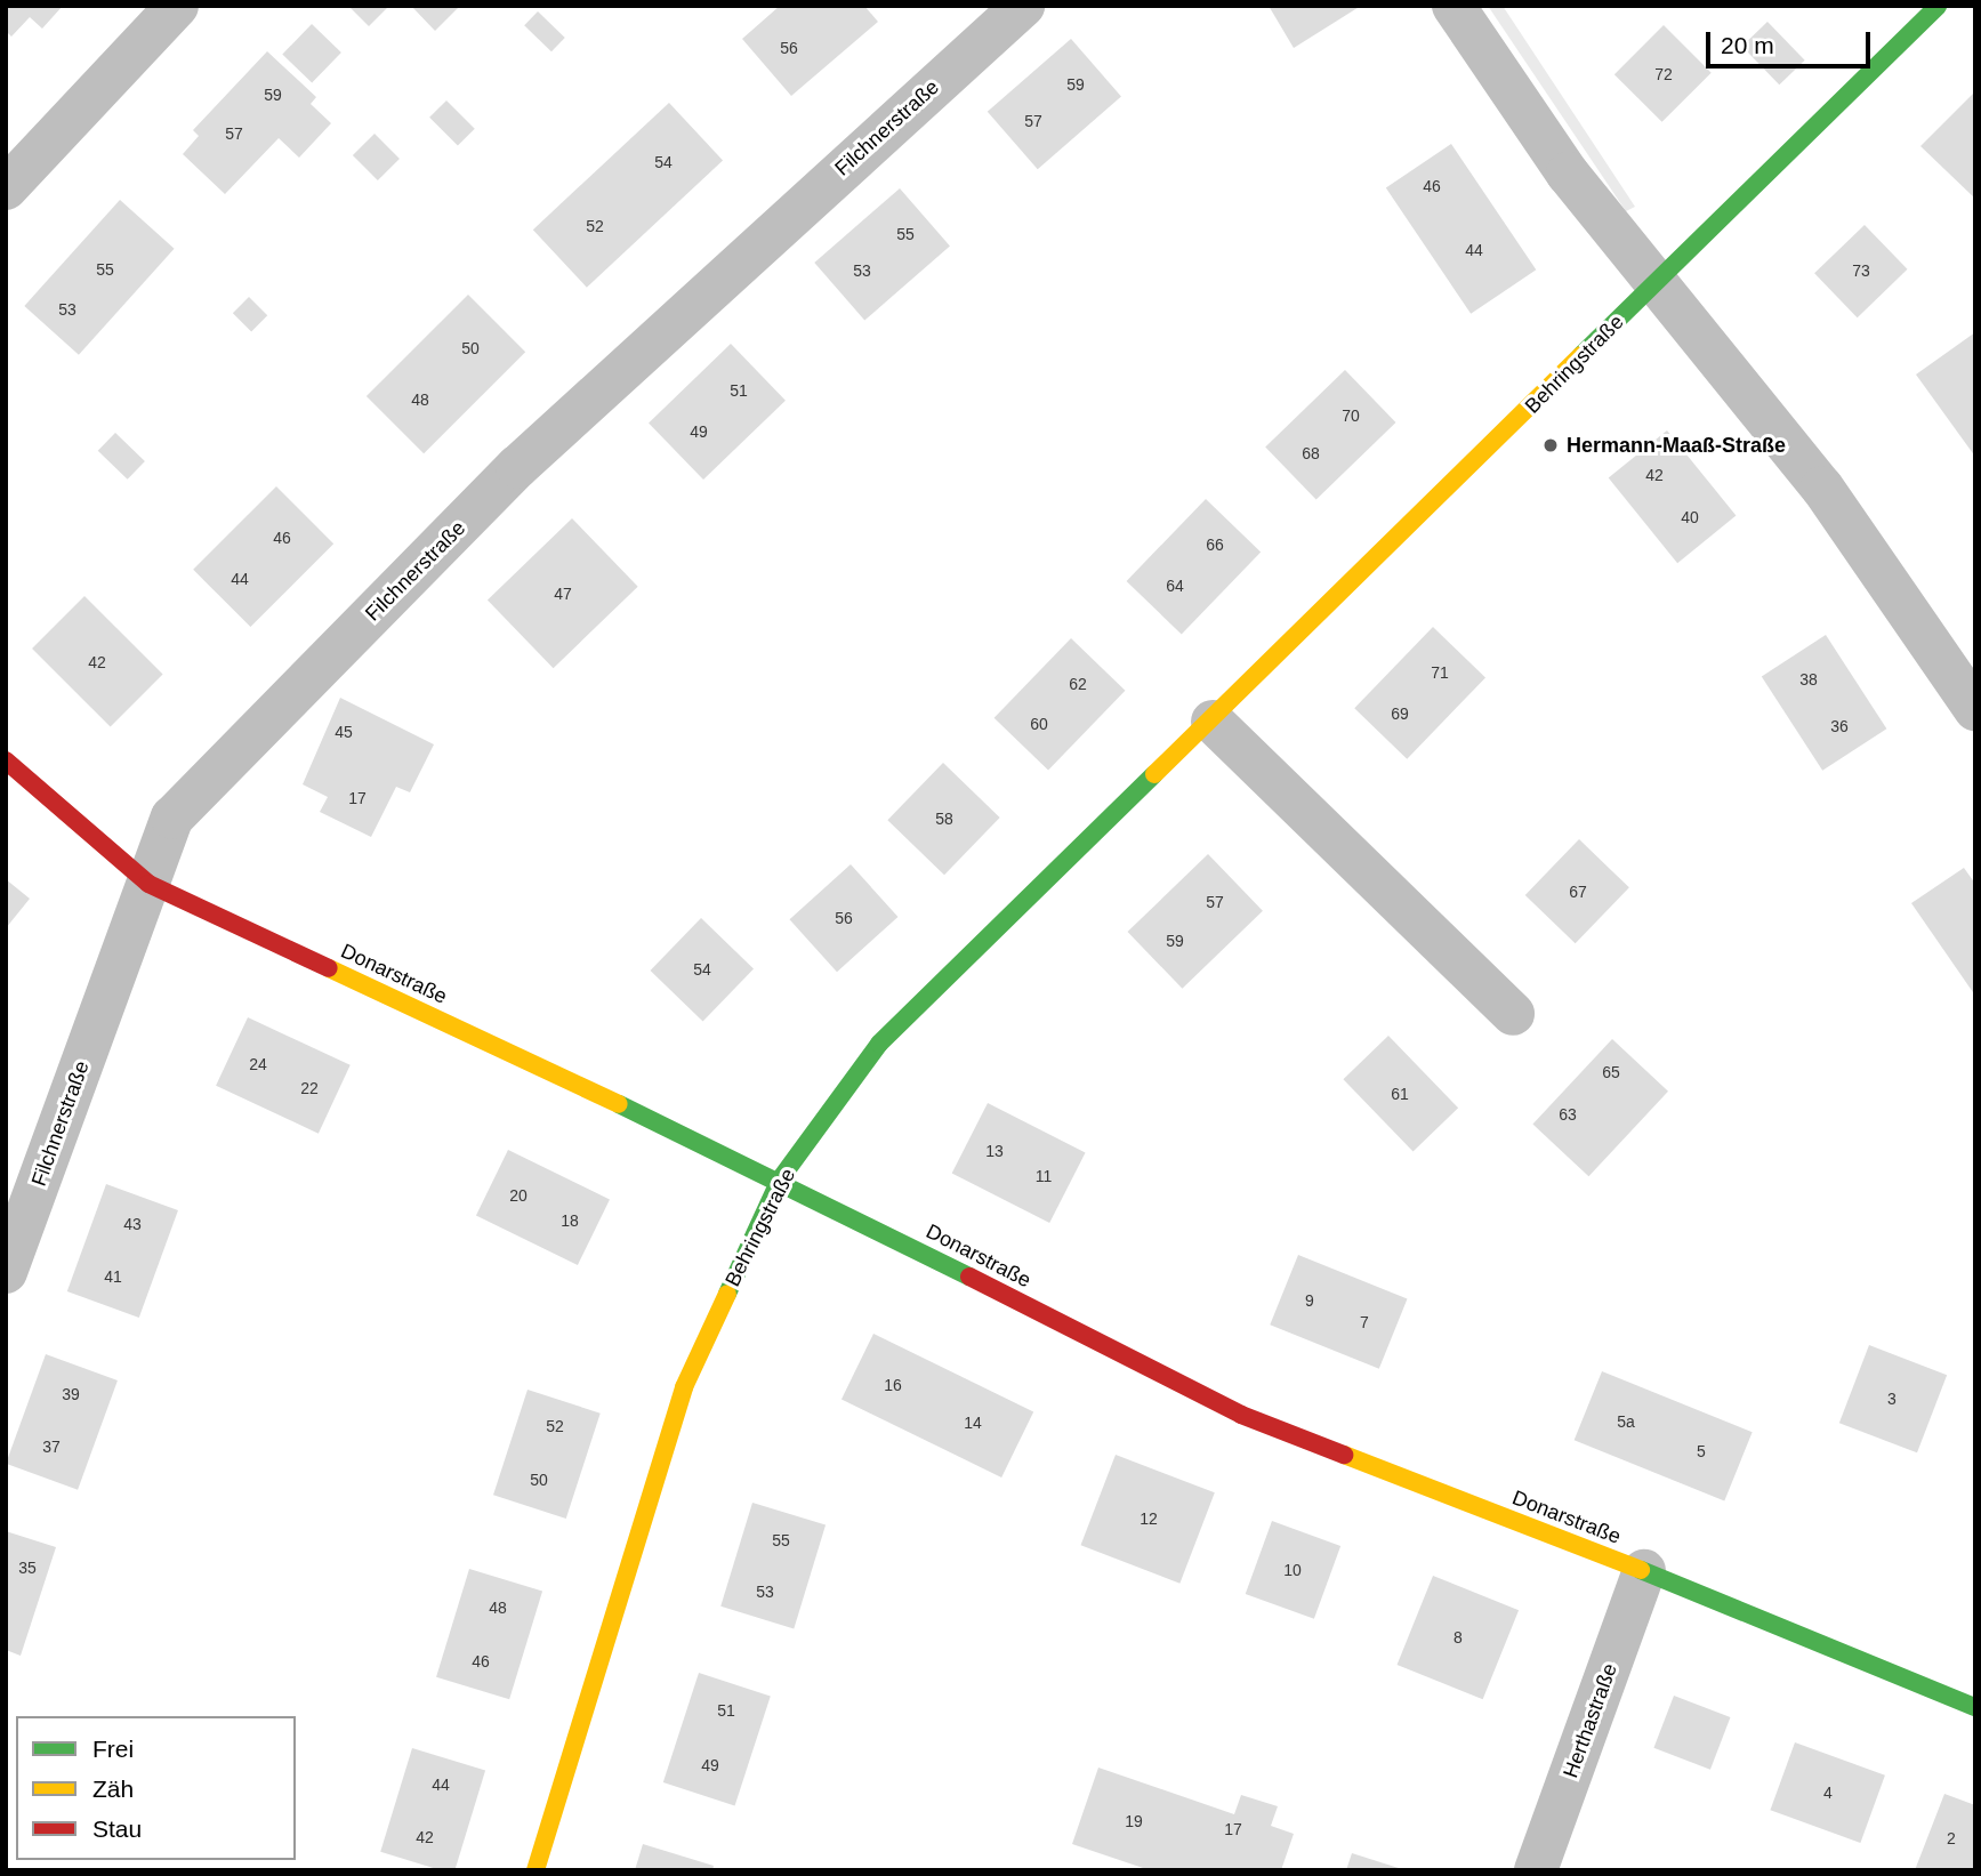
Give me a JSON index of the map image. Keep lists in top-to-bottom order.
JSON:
{
  "streets": {
    "street": [
      "Filchnerstraße",
      "Behringstraße",
      "Donarstraße",
      "Herthastraße"
    ]
  },
  "crossings": [
    ["Filchnerstraße", "Donarstraße"],
    ["Behringstraße", "Donarstraße"],
    ["Donarstraße", "Herthastraße"]
  ],
  "places": ["Hermann-Maaß-Straße"],
  "house_numbers": [
    "56",
    "72",
    "59",
    "59",
    "57",
    "57",
    "54",
    "46",
    "52",
    "55",
    "44",
    "55",
    "53",
    "73",
    "53",
    "50",
    "51",
    "48",
    "70",
    "49",
    "68",
    "42",
    "40",
    "46",
    "66",
    "44",
    "64",
    "47",
    "42",
    "71",
    "38",
    "62",
    "69",
    "60",
    "36",
    "45",
    "17",
    "58",
    "67",
    "57",
    "56",
    "59",
    "54",
    "24",
    "65",
    "22",
    "61",
    "63",
    "13",
    "11",
    "20",
    "18",
    "43",
    "41",
    "9",
    "7",
    "16",
    "39",
    "3",
    "5a",
    "14",
    "52",
    "37",
    "5",
    "50",
    "12",
    "55",
    "35",
    "10",
    "53",
    "48",
    "8",
    "46",
    "51",
    "49",
    "44",
    "4",
    "19",
    "17",
    "42",
    "2"
  ],
  "legend": ["Frei", "Zäh", "Stau"],
  "scale_bar": "20 m"
}
